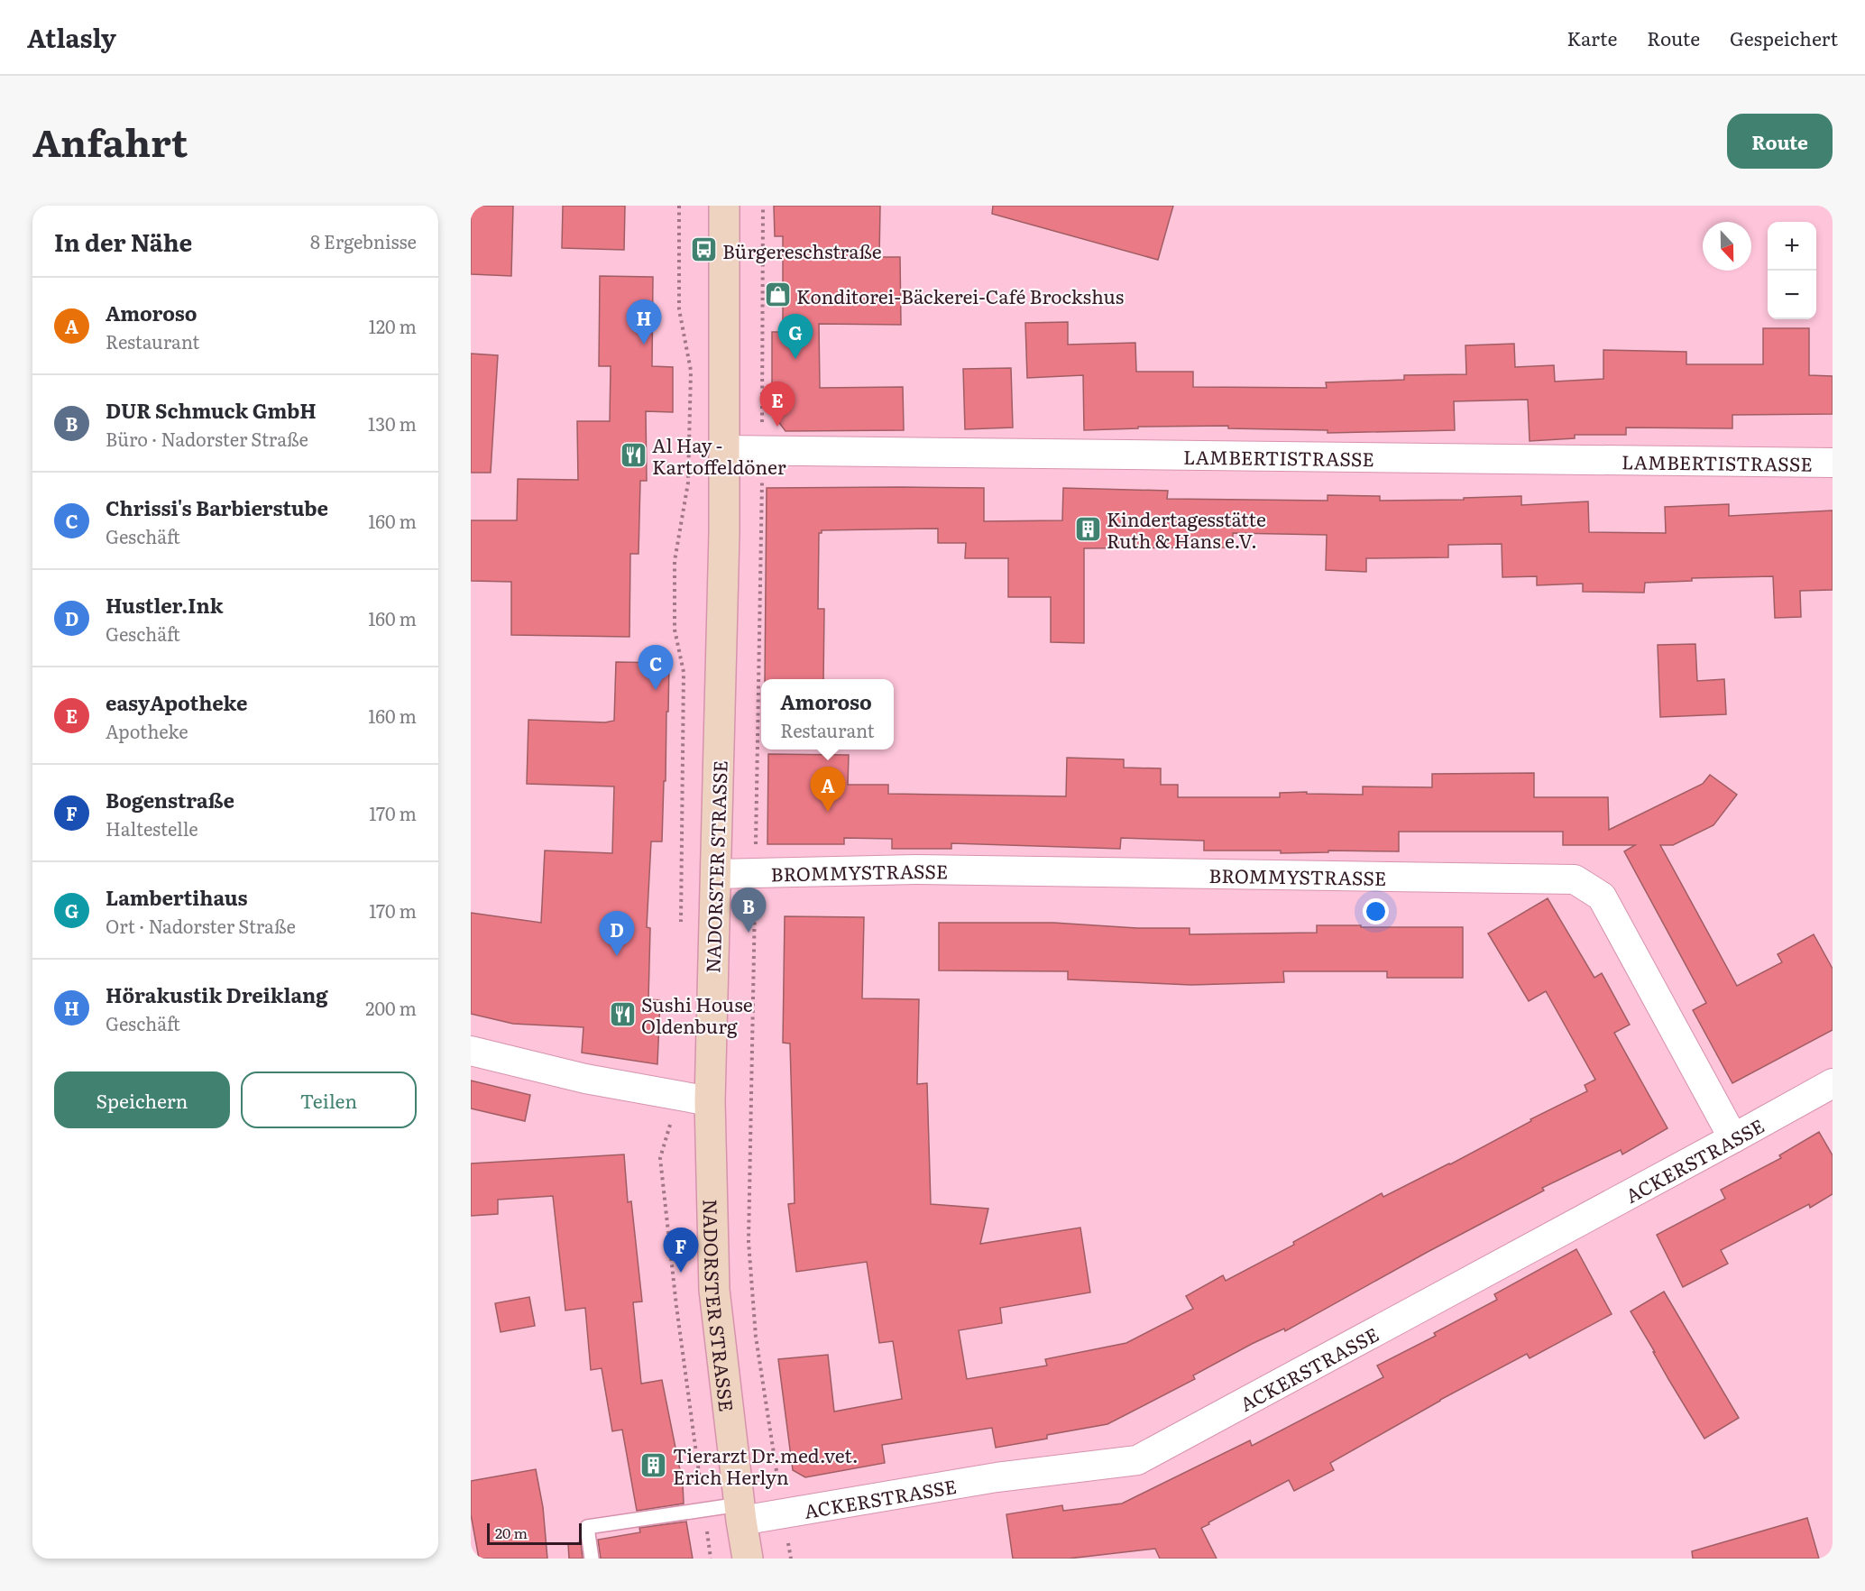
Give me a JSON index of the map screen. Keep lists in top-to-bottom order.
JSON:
{
  "streets": {
    "street": [
      "LAMBERTISTRASSE",
      "NADORSTER STRASSE",
      "BROMMYSTRASSE",
      "ACKERSTRASSE"
    ]
  },
  "crossings": [
    ["LAMBERTISTRASSE", "NADORSTER STRASSE"],
    ["NADORSTER STRASSE", "BROMMYSTRASSE"],
    ["NADORSTER STRASSE", "ACKERSTRASSE"],
    ["BROMMYSTRASSE", "ACKERSTRASSE"]
  ],
  "places": {
    "bus stop": ["Bürgereschstraße"],
    "shop": ["Konditorei-Bäckerei-Café Brockshus"],
    "restaurant": ["Al Hay - Kartoffeldöner", "Sushi House Oldenburg"],
    "building": ["Kindertagesstätte Ruth & Hans e.V.", "Tierarzt Dr.med.vet. Erich Herlyn"]
  },
  "scale_bar": "20 m",
  "north": "bottom",
  "page": {
    "header": "Atlasly",
    "nav": ["Karte", "Route", "Gespeichert"],
    "title": "Anfahrt",
    "buttons": [
      "Route",
      ["Speichern", "Teilen"]
    ],
    "heading": ["In der Nähe", "8 Ergebnisse"],
    "map_buttons": ["+", "−"],
    "list": [
      {
        "mark": "A",
        "name": "Amoroso",
        "note": "Restaurant",
        "value": "120 m"
      },
      {
        "mark": "B",
        "name": "DUR Schmuck GmbH",
        "note": "Büro · Nadorster Straße",
        "value": "130 m"
      },
      {
        "mark": "C",
        "name": "Chrissi's Barbierstube",
        "note": "Geschäft",
        "value": "160 m"
      },
      {
        "mark": "D",
        "name": "Hustler.Ink",
        "note": "Geschäft",
        "value": "160 m"
      },
      {
        "mark": "E",
        "name": "easyApotheke",
        "note": "Apotheke",
        "value": "160 m"
      },
      {
        "mark": "F",
        "name": "Bogenstraße",
        "note": "Haltestelle",
        "value": "170 m"
      },
      {
        "mark": "G",
        "name": "Lambertihaus",
        "note": "Ort · Nadorster Straße",
        "value": "170 m"
      },
      {
        "mark": "H",
        "name": "Hörakustik Dreiklang",
        "note": "Geschäft",
        "value": "200 m"
      }
    ],
    "pins": [
      "H",
      "G",
      "E",
      "C",
      "A",
      "B",
      "D",
      "F"
    ],
    "popup": ["Amoroso", "Restaurant"],
    "scale": "20 m"
  }
}
